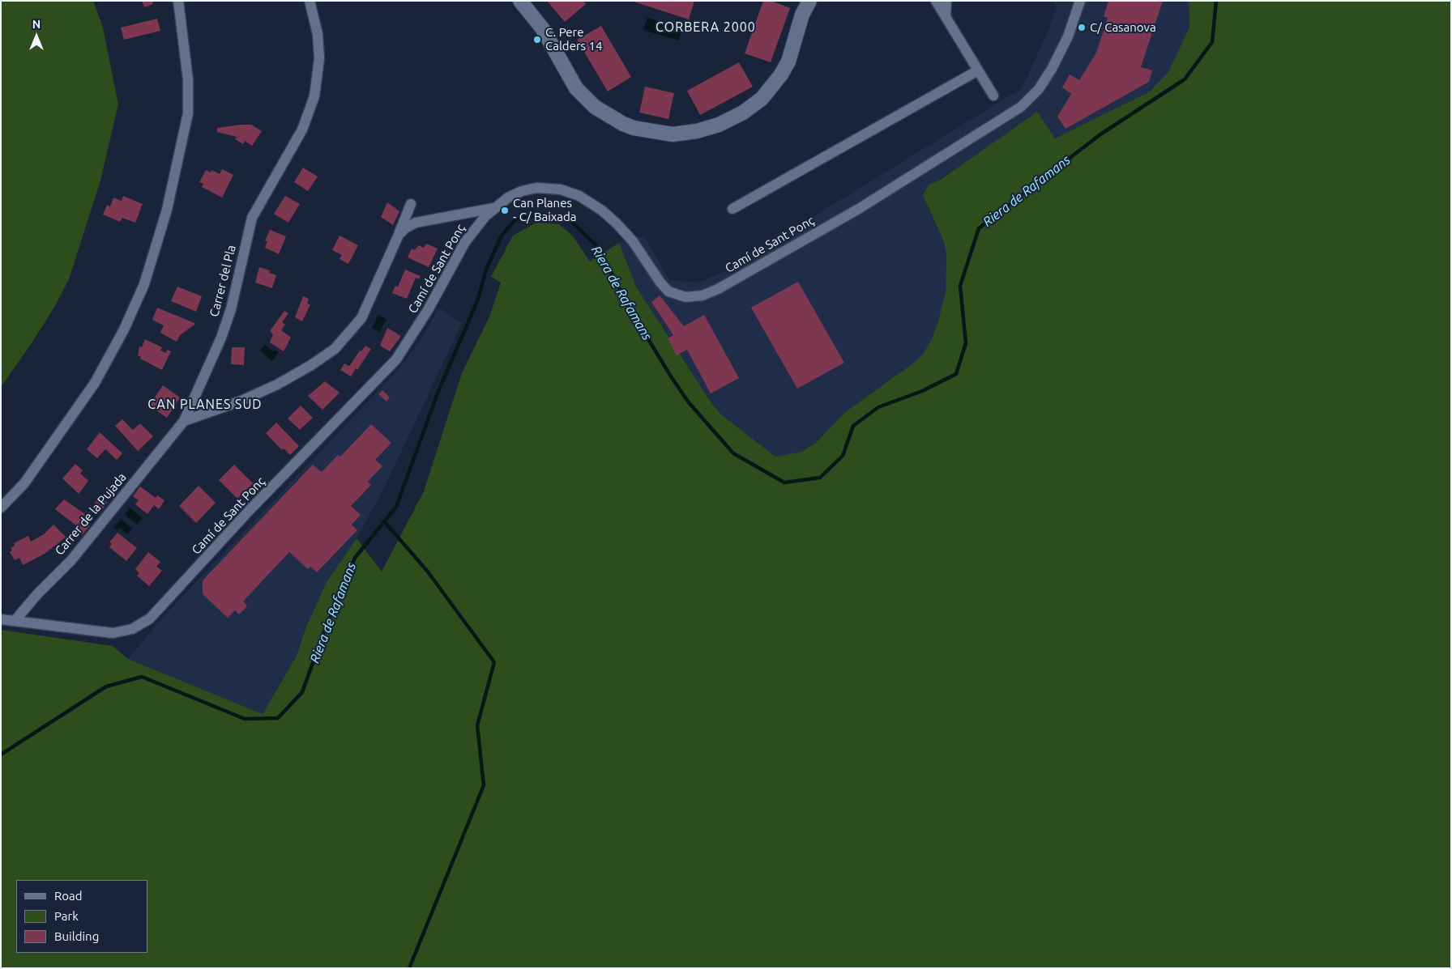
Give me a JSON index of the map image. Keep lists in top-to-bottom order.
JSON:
{
  "streets": {
    "street": ["Camí de Sant Ponç", "Carrer del Pla", "Carrer de la Pujada"]
  },
  "crossings": [
    ["Camí de Sant Ponç", "Carrer de la Pujada"],
    ["Carrer del Pla", "Carrer de la Pujada"]
  ],
  "districts": ["CORBERA 2000", "CAN PLANES SUD"],
  "water": ["Riera de Rafamans"],
  "places": ["C/ Casanova", "C. Pere Calders 14", "Can Planes - C/ Baixada"],
  "legend": ["Road", "Park", "Building"],
  "north": "top"
}
